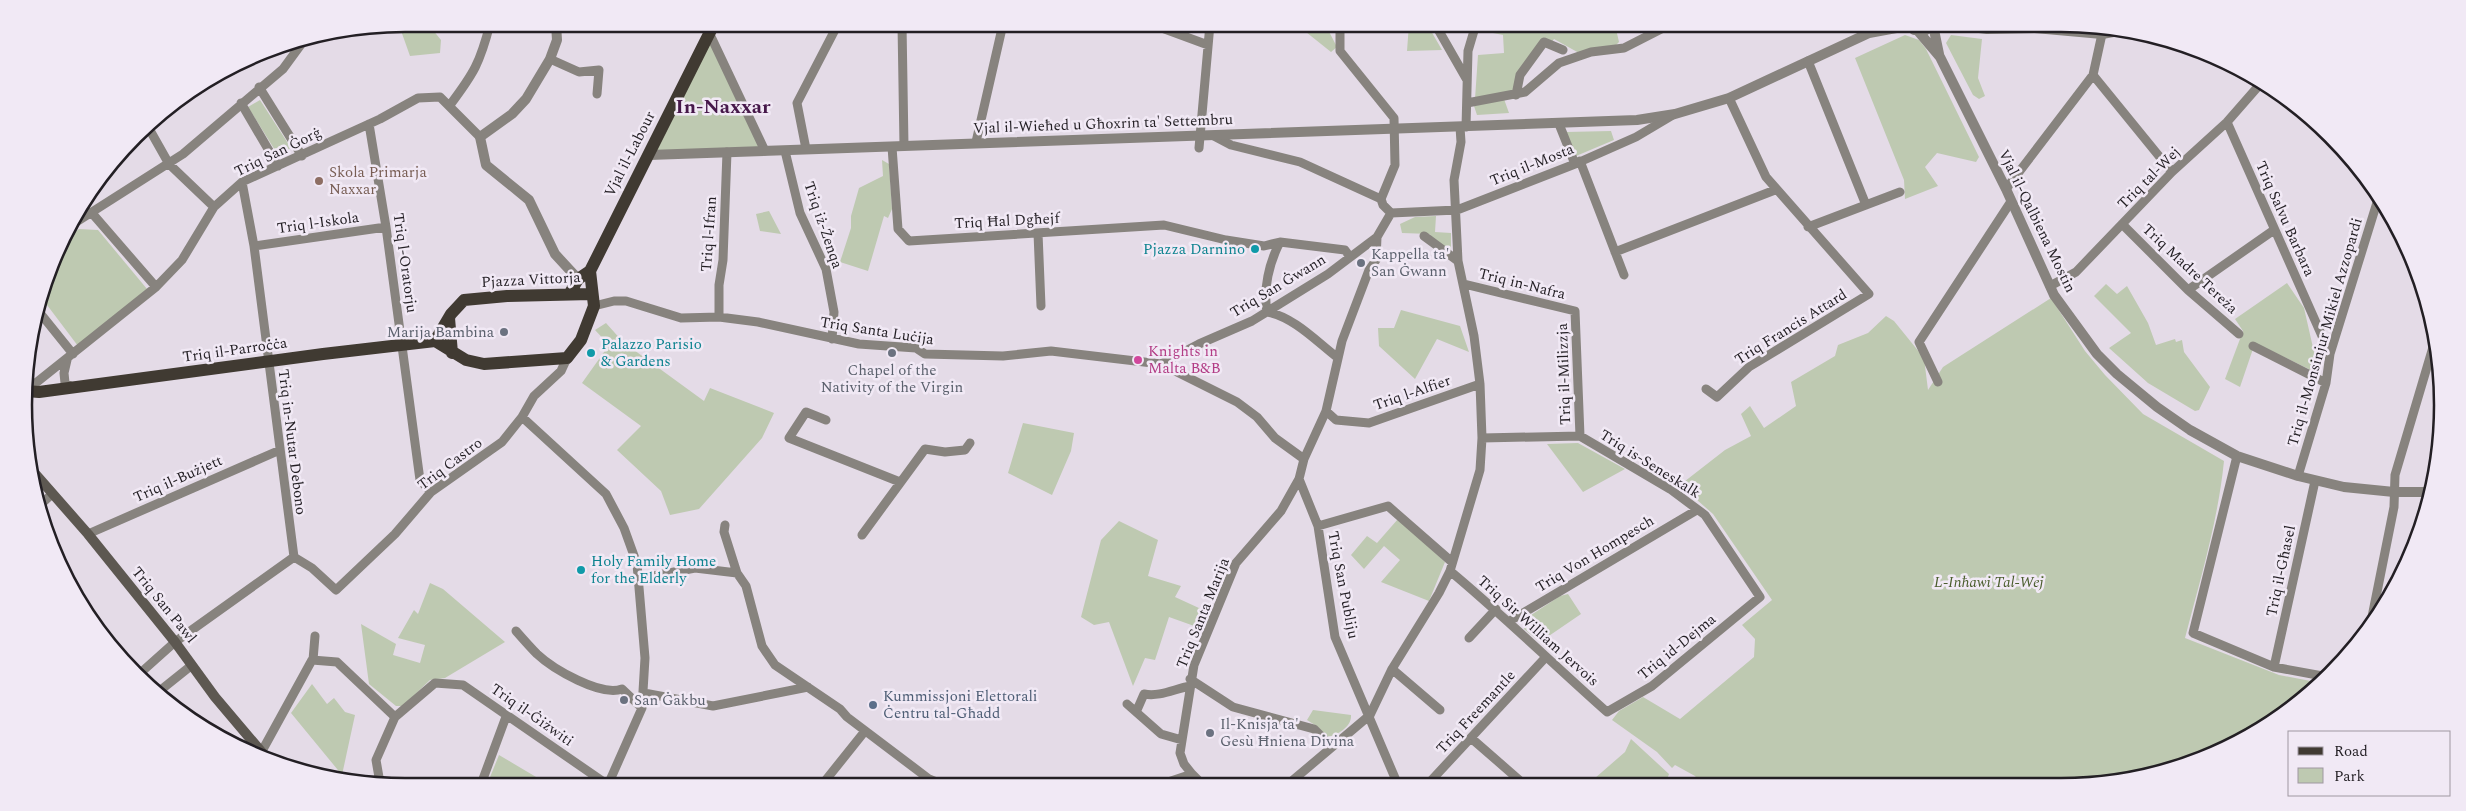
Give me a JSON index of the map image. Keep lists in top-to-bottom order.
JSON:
{
  "streets": {
    "main road": [
      "Vjal il-Labour",
      "Pjazza Vittorja",
      "Triq il-Parroċċa",
      "Triq San Pawl"
    ],
    "street": [
      "Vjal il-Wieħed u Għoxrin ta' Settembru",
      "Triq San Ġorġ",
      "Triq il-Mosta",
      "Triq tal-Wej",
      "Triq Salvu Barbara",
      "Triq Ħal Dgħejf",
      "Vjal il-Qalbiena Mostin",
      "Triq l-Iskola",
      "Triq iż-Żenqa",
      "Triq l-Ifran",
      "Triq l-Oratorju",
      "Triq Madre Tereża",
      "Triq in-Nafra",
      "Triq San Ġwann",
      "Triq Francis Attard",
      "Triq Santa Luċija",
      "Triq il-Monsinjur Mikiel Azzopardi",
      "Triq il-Milizzja",
      "Triq l-Alfier",
      "Triq in-Nutar Debono",
      "Triq Castro",
      "Triq is-Seneskalk",
      "Triq il-Bużjett",
      "Triq Von Hompesch",
      "Triq il-Għasel",
      "Triq San Publiju",
      "Triq Santa Marija",
      "Triq Sir William Jervois",
      "Triq id-Dejma",
      "Triq Freemantle",
      "Triq il-Ġiżwiti"
    ]
  },
  "crossings": [
    ["Vjal il-Wieħed u Għoxrin ta' Settembru", "Vjal il-Labour"],
    ["Vjal il-Wieħed u Għoxrin ta' Settembru", "Triq il-Mosta"],
    ["Vjal il-Wieħed u Għoxrin ta' Settembru", "Triq Ħal Dgħejf"],
    ["Vjal il-Wieħed u Għoxrin ta' Settembru", "Triq iż-Żenqa"],
    ["Vjal il-Wieħed u Għoxrin ta' Settembru", "Triq l-Ifran"],
    ["Triq San Ġorġ", "Triq l-Oratorju"],
    ["Triq San Ġorġ", "Triq in-Nutar Debono"],
    ["Vjal il-Labour", "Pjazza Vittorja"],
    ["Triq tal-Wej", "Triq Salvu Barbara"],
    ["Triq tal-Wej", "Vjal il-Qalbiena Mostin"],
    ["Triq tal-Wej", "Triq Madre Tereża"],
    ["Triq Salvu Barbara", "Triq il-Monsinjur Mikiel Azzopardi"],
    ["Vjal il-Qalbiena Mostin", "Triq il-Monsinjur Mikiel Azzopardi"],
    ["Vjal il-Qalbiena Mostin", "Triq il-Għasel"],
    ["Triq l-Iskola", "Triq l-Oratorju"],
    ["Triq l-Iskola", "Triq in-Nutar Debono"],
    ["Triq iż-Żenqa", "Triq Santa Luċija"],
    ["Triq l-Ifran", "Triq Santa Luċija"],
    ["Triq l-Oratorju", "Triq il-Parroċċa"],
    ["Triq l-Oratorju", "Triq Castro"],
    ["Pjazza Vittorja", "Triq Santa Luċija"],
    ["Pjazza Vittorja", "Triq il-Parroċċa"],
    ["Triq in-Nafra", "Triq il-Milizzja"],
    ["Triq San Ġwann", "Triq Santa Luċija"],
    ["Triq il-Parroċċa", "Triq in-Nutar Debono"],
    ["Triq il-Milizzja", "Triq is-Seneskalk"],
    ["Triq in-Nutar Debono", "Triq Castro"],
    ["Triq in-Nutar Debono", "Triq il-Bużjett"],
    ["Triq is-Seneskalk", "Triq Von Hompesch"],
    ["Triq is-Seneskalk", "Triq id-Dejma"],
    ["Triq il-Bużjett", "Triq San Pawl"],
    ["Triq Von Hompesch", "Triq Sir William Jervois"],
    ["Triq San Publiju", "Triq Santa Marija"],
    ["Triq Sir William Jervois", "Triq id-Dejma"],
    ["Triq Sir William Jervois", "Triq Freemantle"]
  ],
  "districts": ["In-Naxxar"],
  "parks": ["L-Inħawi Tal-Wej"],
  "places": [
    "Skola Primarja Naxxar",
    "Pjazza Darnino",
    "Kappella ta' San Ġwann",
    "Marija Bambina",
    "Palazzo Parisio & Gardens",
    "Chapel of the Nativity of the Virgin",
    "Knights in Malta B&B",
    "Holy Family Home for the Elderly",
    "San Ġakbu",
    "Kummissjoni Elettorali Ċentru tal-Għadd",
    "Il-Knisja ta' Gesù Ħniena Divina"
  ],
  "legend": ["Road", "Park"]
}
